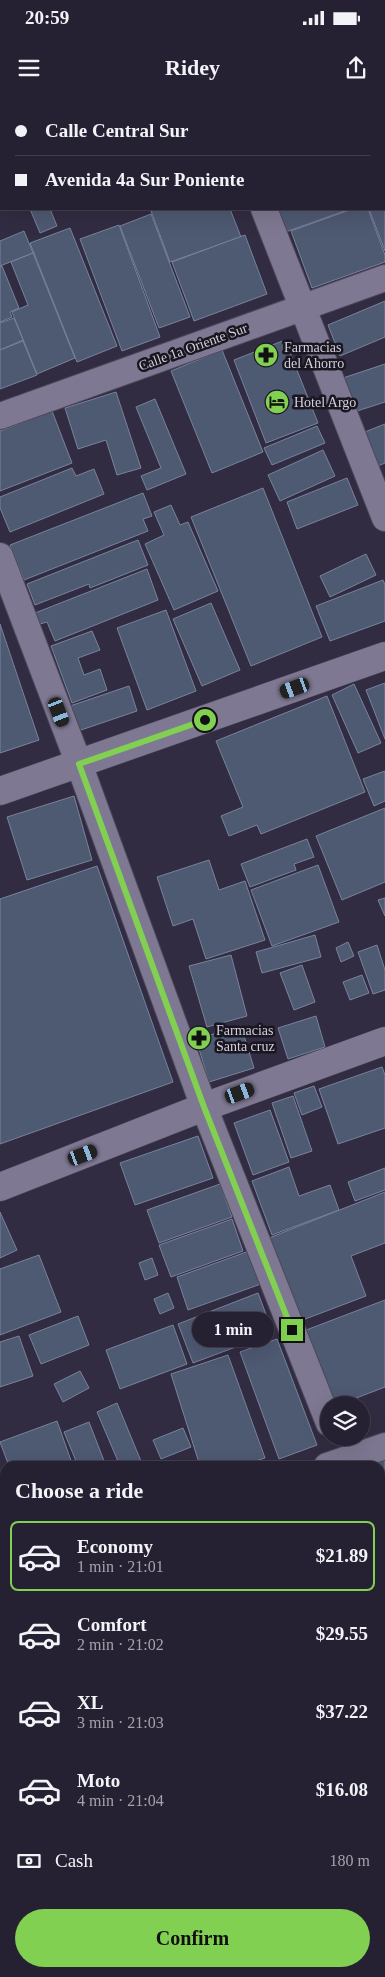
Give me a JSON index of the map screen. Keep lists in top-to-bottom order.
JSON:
{
  "streets": {
    "street": ["Calle 1a Oriente Sur"]
  },
  "places": {
    "pharmacy": ["Farmacias del Ahorro", "Farmacias Santa cruz"],
    "hotel": ["Hotel Argo"]
  },
  "page": {
    "status": "20:59",
    "header": "Ridey",
    "banner": ["Calle Central Sur", "Avenida 4a Sur Poniente"],
    "bubble": "1 min",
    "heading": "Choose a ride",
    "list": [
      {
        "name": "Economy",
        "note": "1 min · 21:01",
        "value": "$21.89"
      },
      {
        "name": "Comfort",
        "note": "2 min · 21:02",
        "value": "$29.55"
      },
      {
        "name": "XL",
        "note": "3 min · 21:03",
        "value": "$37.22"
      },
      {
        "name": "Moto",
        "note": "4 min · 21:04",
        "value": "$16.08"
      }
    ],
    "pay": ["Cash", "180 m"],
    "buttons": "Confirm"
  }
}
